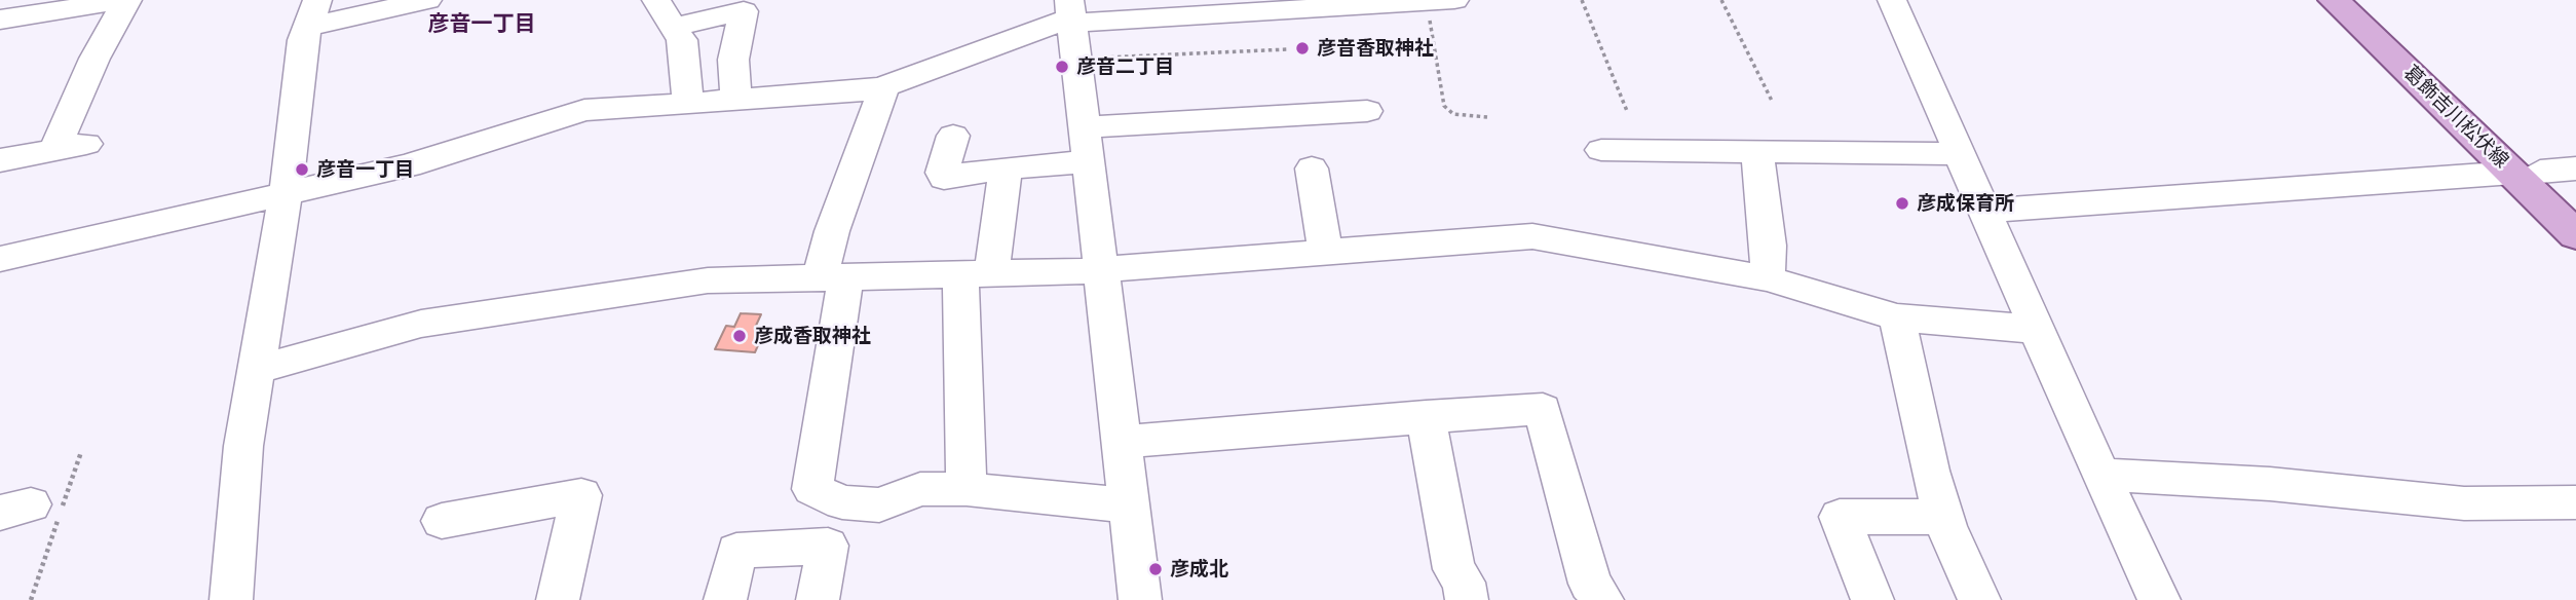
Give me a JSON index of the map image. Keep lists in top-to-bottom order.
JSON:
{
  "streets": {
    "main road": ["葛飾吉川松伏線"]
  },
  "districts": ["彦音一丁目"],
  "places": [
    "彦音香取神社",
    "彦音二丁目",
    "彦音一丁目",
    "彦成保育所",
    "彦成香取神社",
    "彦成北"
  ]
}
